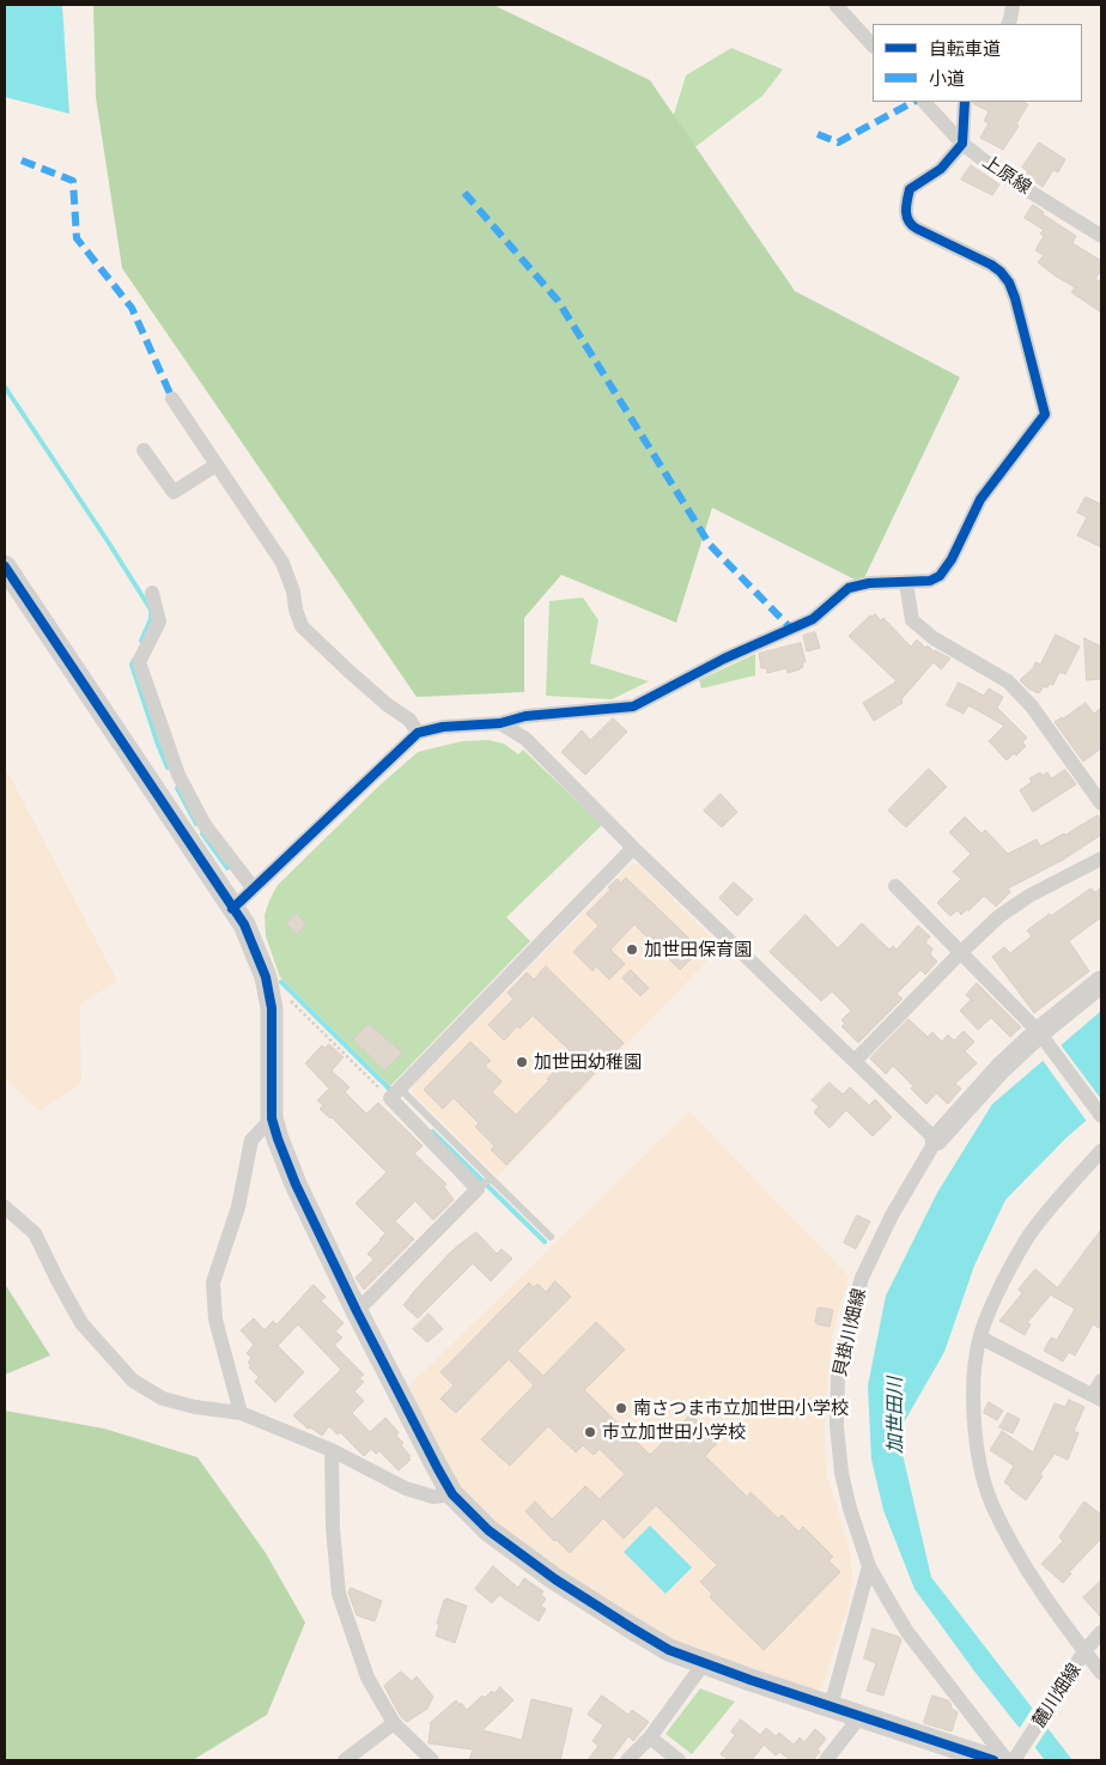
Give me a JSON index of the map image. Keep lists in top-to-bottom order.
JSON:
{
  "streets": {
    "street": ["上原線", "貝掛川畑線", "麓川畑線"]
  },
  "crossings": [
    ["貝掛川畑線", "麓川畑線"]
  ],
  "water": ["加世田川"],
  "places": [
    "加世田保育園",
    "加世田幼稚園",
    "南さつま市立加世田小学校",
    "市立加世田小学校"
  ],
  "legend": ["自転車道", "小道"]
}
